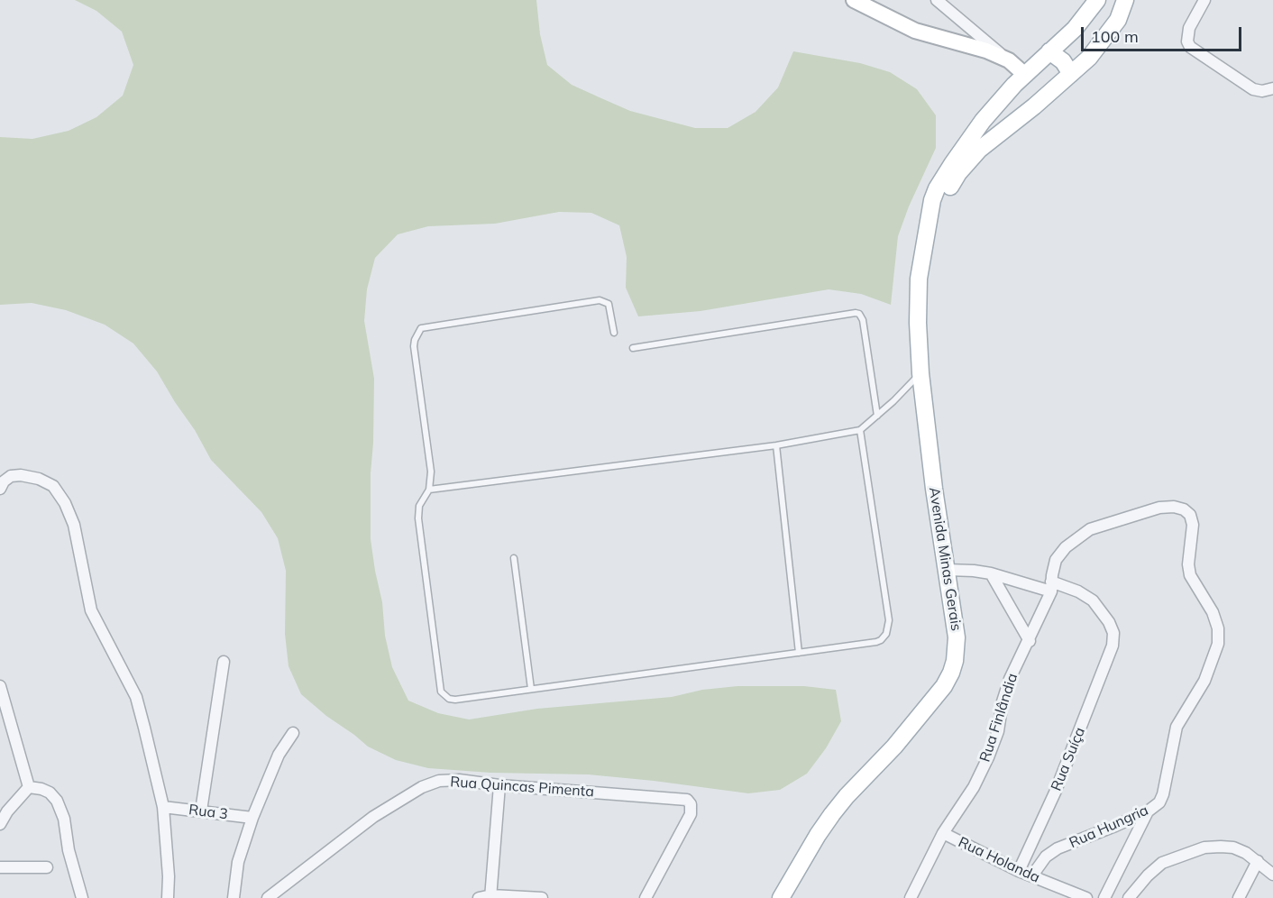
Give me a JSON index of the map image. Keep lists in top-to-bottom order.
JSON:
{
  "streets": {
    "main road": ["Avenida Minas Gerais"],
    "street": [
      "Rua Finlândia",
      "Rua Suíça",
      "Rua Quincas Pimenta",
      "Rua 3",
      "Rua Hungria",
      "Rua Holanda"
    ]
  },
  "crossings": [
    ["Rua Finlândia", "Rua Suíça"],
    ["Rua Finlândia", "Rua Hungria"],
    ["Rua Finlândia", "Rua Holanda"],
    ["Rua Suíça", "Rua Hungria"],
    ["Rua Suíça", "Rua Holanda"],
    ["Rua Hungria", "Rua Holanda"]
  ],
  "scale_bar": "100 m"
}
